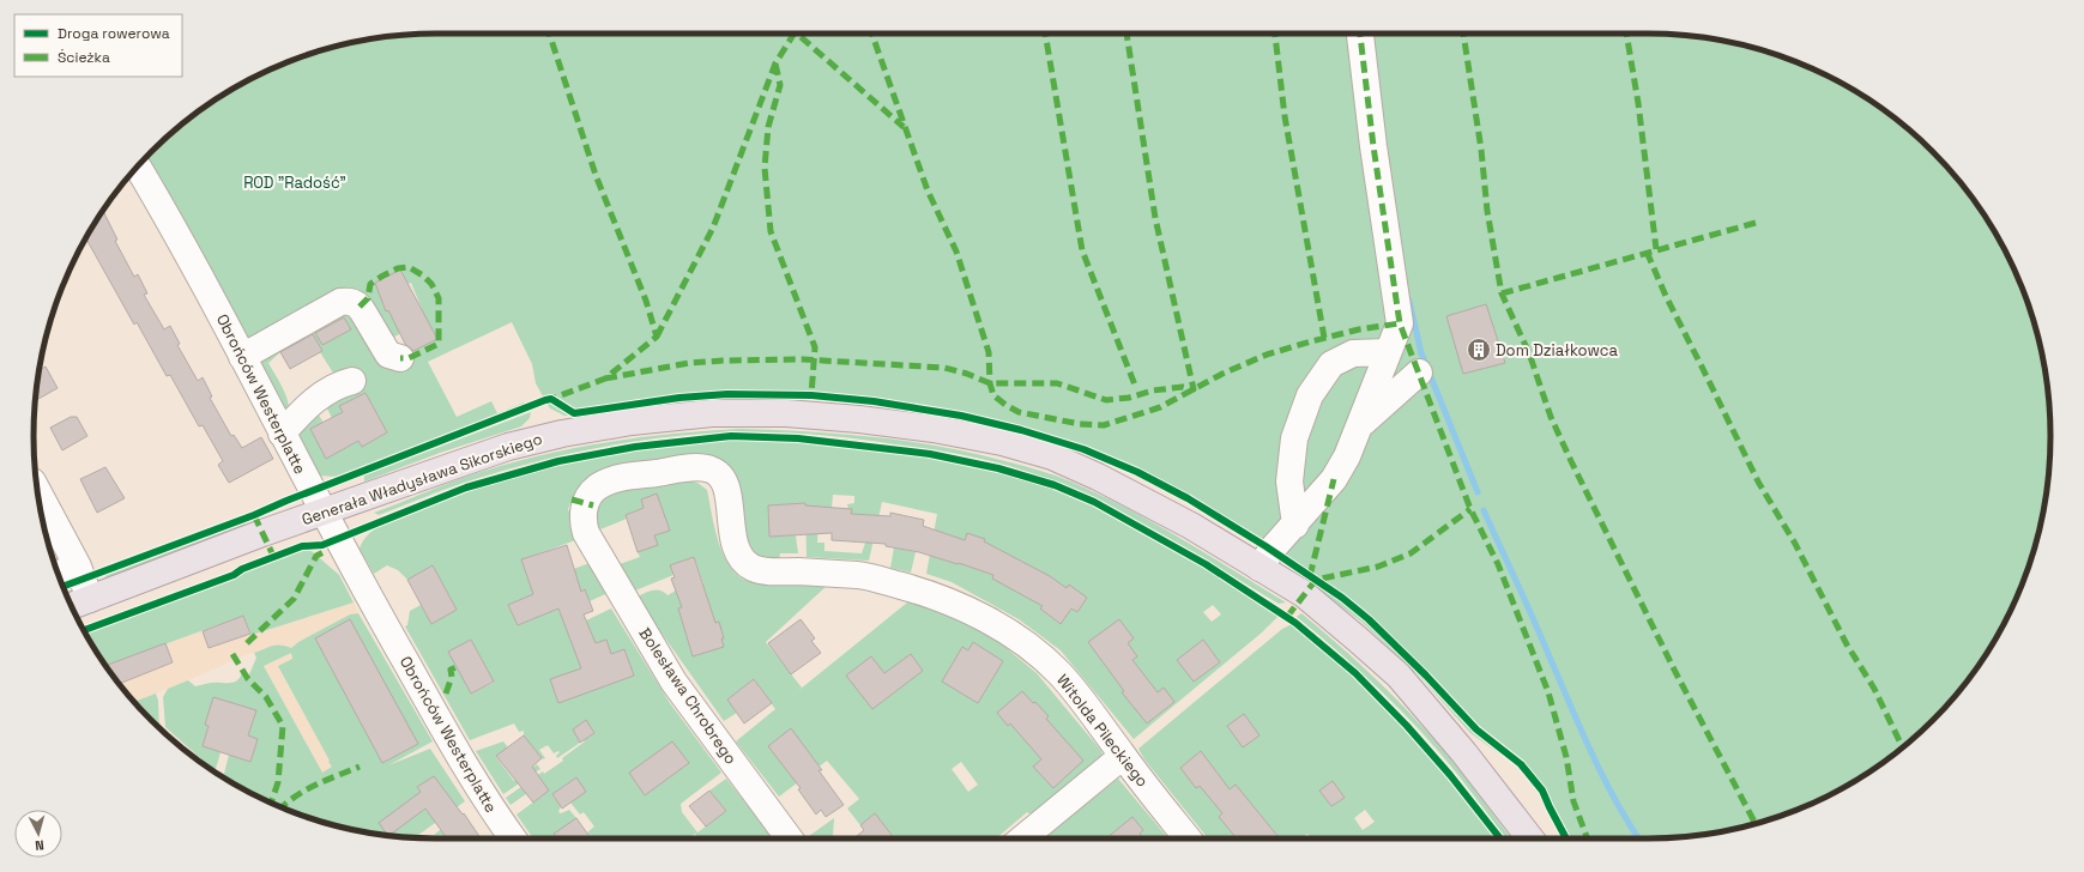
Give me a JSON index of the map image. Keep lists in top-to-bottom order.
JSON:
{
  "streets": {
    "main road": ["Generała Władysława Sikorskiego"],
    "street": ["Obrońców Westerplatte", "Bolesława Chrobrego", "Witolda Pileckiego"]
  },
  "crossings": [
    ["Obrońców Westerplatte", "Generała Władysława Sikorskiego"],
    ["Bolesława Chrobrego", "Witolda Pileckiego"]
  ],
  "parks": ["ROD \"Radość\""],
  "places": {
    "building": ["Dom Działkowca"]
  },
  "legend": ["Droga rowerowa", "Ścieżka"],
  "north": "bottom"
}
